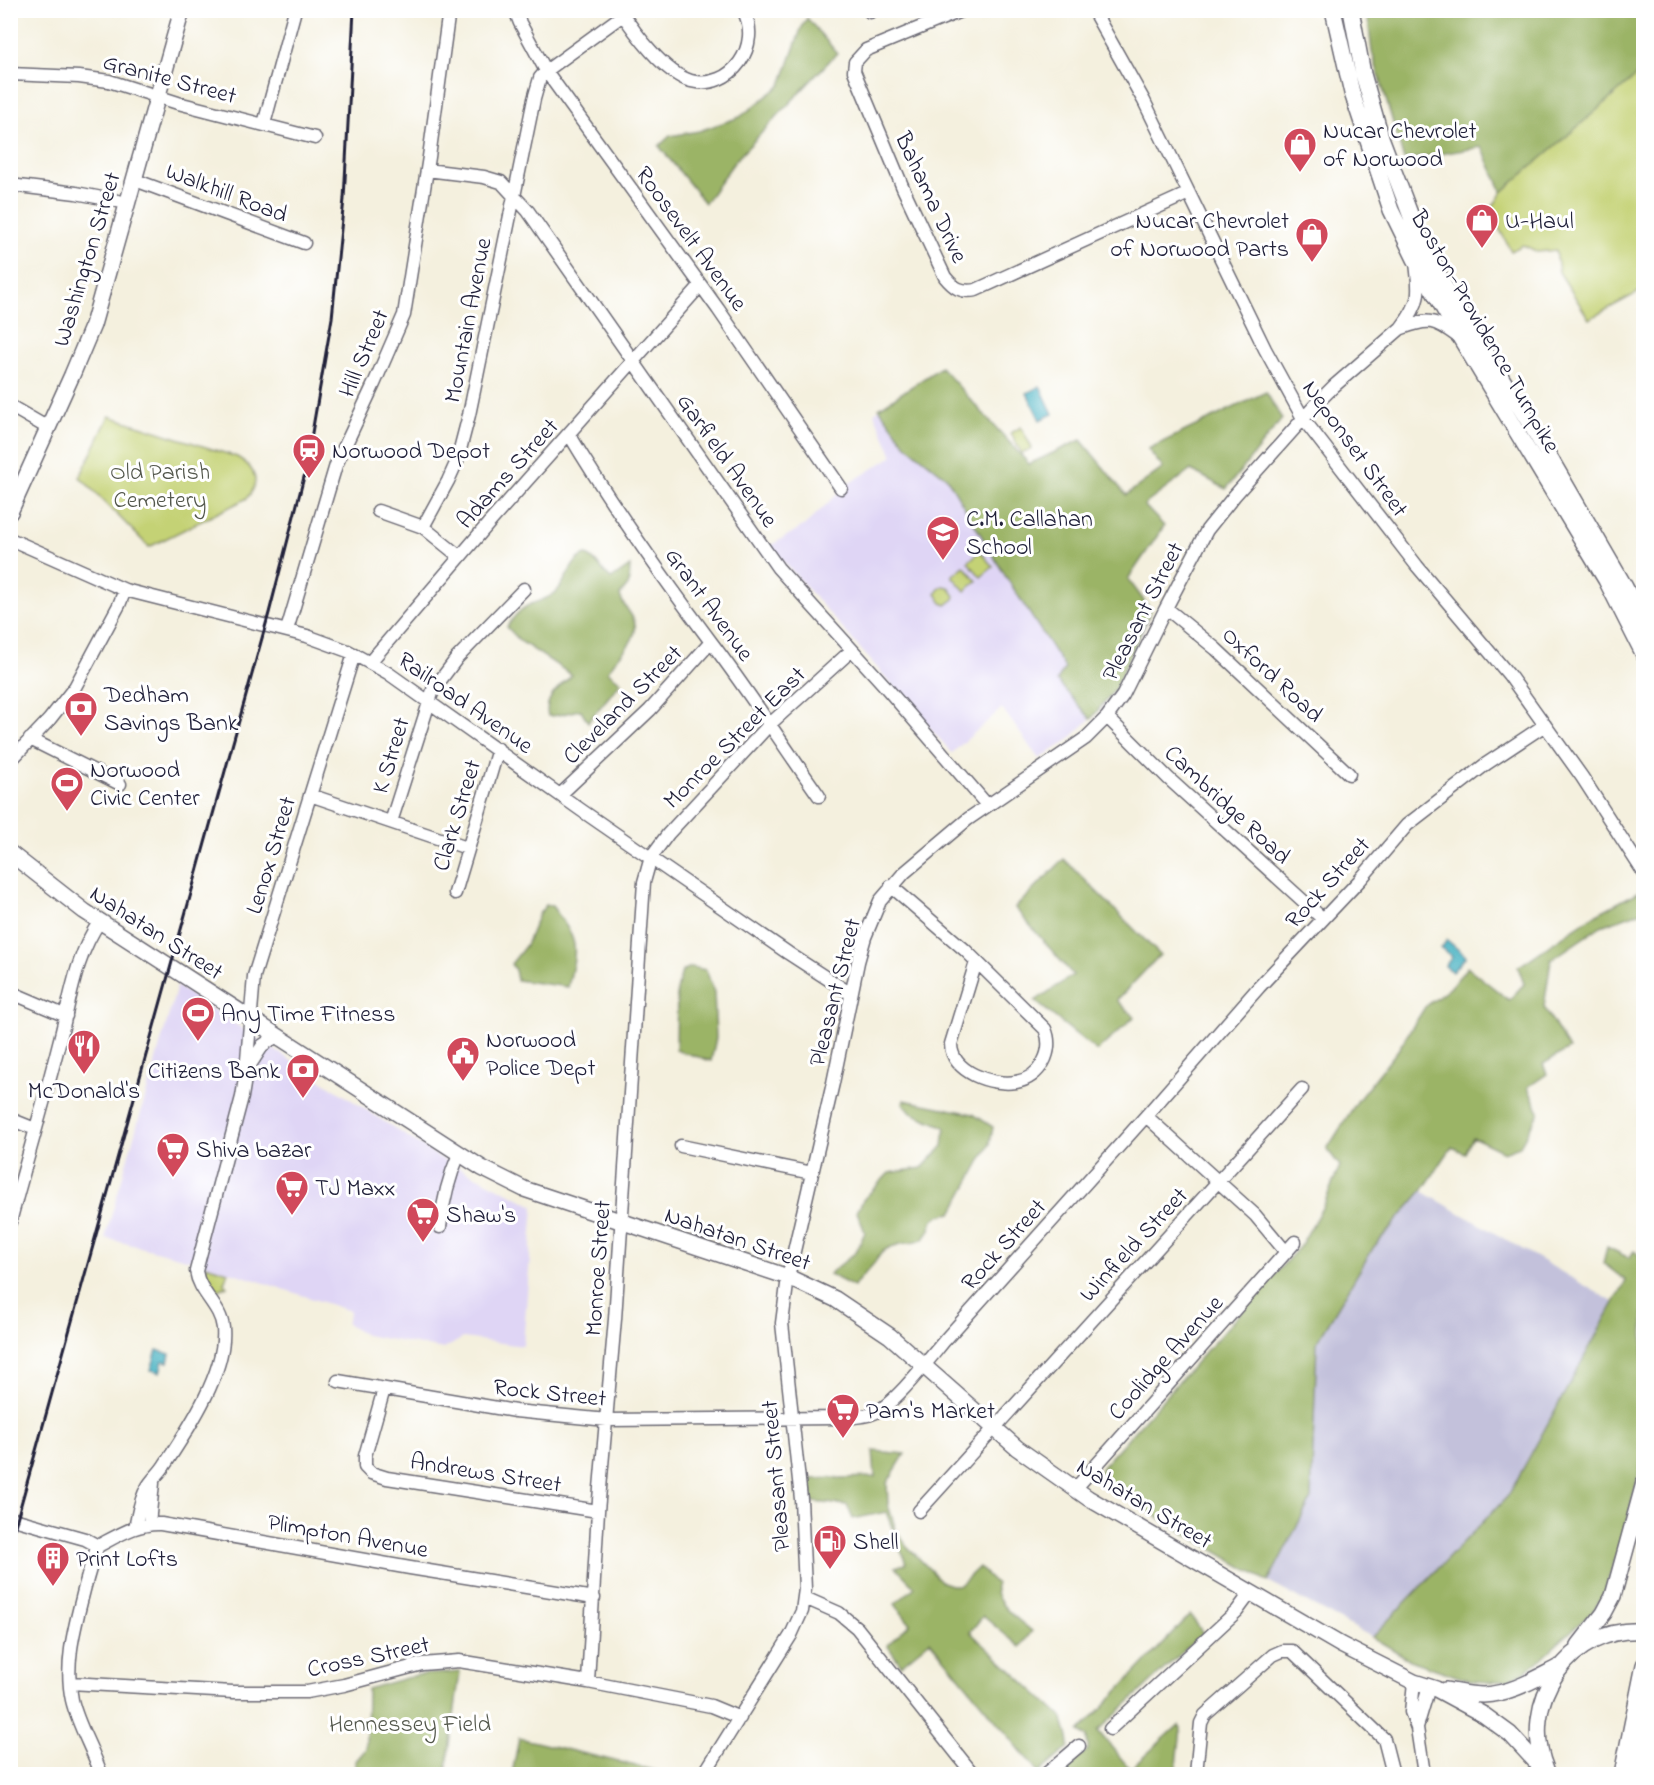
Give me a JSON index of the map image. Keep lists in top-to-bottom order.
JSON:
{
  "streets": {
    "main road": ["Washington Street", "Boston-Providence Turnpike", "Nahatan Street"],
    "street": [
      "Granite Street",
      "Walkhill Road",
      "Bahama Drive",
      "Roosevelt Avenue",
      "Mountain Avenue",
      "Hill Street",
      "Neponset Street",
      "Garfield Avenue",
      "Adams Street",
      "Grant Avenue",
      "Pleasant Street",
      "Oxford Road",
      "Railroad Avenue",
      "Cleveland Street",
      "Monroe Street East",
      "K Street",
      "Cambridge Road",
      "Clark Street",
      "Lenox Street",
      "Rock Street",
      "Winfield Street",
      "Monroe Street",
      "Coolidge Avenue",
      "Andrews Street",
      "Plimpton Avenue",
      "Cross Street"
    ]
  },
  "crossings": [
    ["Granite Street", "Washington Street"],
    ["Walkhill Road", "Washington Street"],
    ["Bahama Drive", "Neponset Street"],
    ["Roosevelt Avenue", "Mountain Avenue"],
    ["Roosevelt Avenue", "Adams Street"],
    ["Mountain Avenue", "Garfield Avenue"],
    ["Boston-Providence Turnpike", "Pleasant Street"],
    ["Hill Street", "Garfield Avenue"],
    ["Hill Street", "Railroad Avenue"],
    ["Neponset Street", "Pleasant Street"],
    ["Neponset Street", "Rock Street"],
    ["Garfield Avenue", "Adams Street"],
    ["Garfield Avenue", "Pleasant Street"],
    ["Garfield Avenue", "Monroe Street East"],
    ["Adams Street", "Grant Avenue"],
    ["Adams Street", "Railroad Avenue"],
    ["Grant Avenue", "Cleveland Street"],
    ["Grant Avenue", "Monroe Street East"],
    ["Pleasant Street", "Oxford Road"],
    ["Pleasant Street", "Railroad Avenue"],
    ["Pleasant Street", "Cambridge Road"],
    ["Pleasant Street", "Rock Street"],
    ["Pleasant Street", "Nahatan Street"],
    ["Pleasant Street", "Cross Street"],
    ["Railroad Avenue", "Cleveland Street"],
    ["Railroad Avenue", "Monroe Street East"],
    ["Railroad Avenue", "K Street"],
    ["Railroad Avenue", "Clark Street"],
    ["Railroad Avenue", "Lenox Street"],
    ["Railroad Avenue", "Monroe Street"],
    ["Monroe Street East", "Monroe Street"],
    ["Cambridge Road", "Rock Street"],
    ["Lenox Street", "Nahatan Street"],
    ["Lenox Street", "Plimpton Avenue"],
    ["Rock Street", "Nahatan Street"],
    ["Rock Street", "Monroe Street"],
    ["Rock Street", "Andrews Street"],
    ["Nahatan Street", "Winfield Street"],
    ["Nahatan Street", "Monroe Street"],
    ["Nahatan Street", "Coolidge Avenue"],
    ["Monroe Street", "Andrews Street"],
    ["Monroe Street", "Plimpton Avenue"],
    ["Monroe Street", "Cross Street"]
  ],
  "parks": ["Old Parish Cemetery", "Hennessey Field"],
  "places": {
    "shop": ["Nucar Chevrolet of Norwood", "U-Haul", "Nucar Chevrolet of Norwood Parts"],
    "station": ["Norwood Depot"],
    "school or university": ["C.M. Callahan School"],
    "bank": ["Dedham Savings Bank", "Citizens Bank"],
    "sports": ["Norwood Civic Center", "Any Time Fitness"],
    "restaurant": ["McDonald's"],
    "public building": ["Norwood Police Dept"],
    "supermarket": [
      "Shiva bazar",
      "TJ Maxx",
      "Shaw's",
      "Pam's Market"
    ],
    "fuel station": ["Shell"],
    "building": ["Print Lofts"]
  }
}
